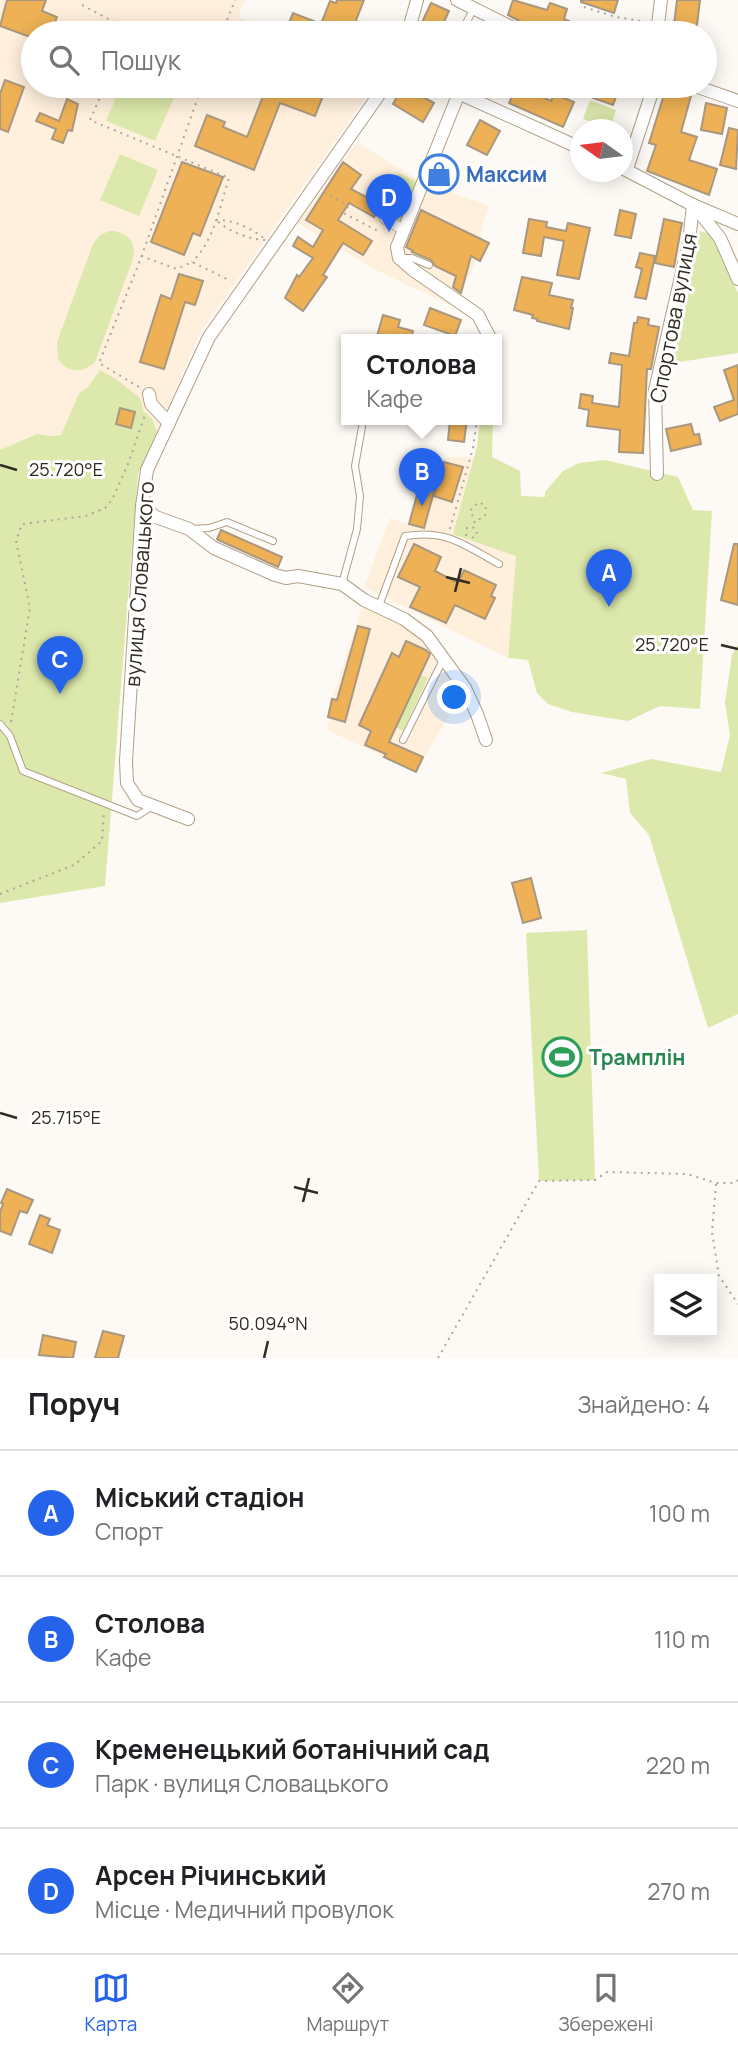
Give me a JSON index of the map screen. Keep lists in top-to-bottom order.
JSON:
{
  "streets": {
    "street": ["Спортова вулиця", "вулиця Словацького"]
  },
  "places": {
    "shop": ["Максим"],
    "sports": ["Трамплін"]
  },
  "north": "left",
  "page": {
    "search": "Пошук",
    "pins": [
      "D",
      "B",
      "A",
      "C"
    ],
    "popup": ["Столова", "Кафе"],
    "heading": ["Поруч", "Знайдено: 4"],
    "list": [
      {
        "mark": "A",
        "name": "Міський стадіон",
        "note": "Спорт",
        "value": "100 m"
      },
      {
        "mark": "B",
        "name": "Столова",
        "note": "Кафе",
        "value": "110 m"
      },
      {
        "mark": "C",
        "name": "Кременецький ботанічний сад",
        "note": "Парк · вулиця Словацького",
        "value": "220 m"
      },
      {
        "mark": "D",
        "name": "Арсен Річинський",
        "note": "Місце · Медичний провулок",
        "value": "270 m"
      }
    ],
    "nav": ["Карта", "Маршрут", "Збережені"]
  },
  "coordinates": ["25.720°E", "25.715°E", "50.094°N"]
}
